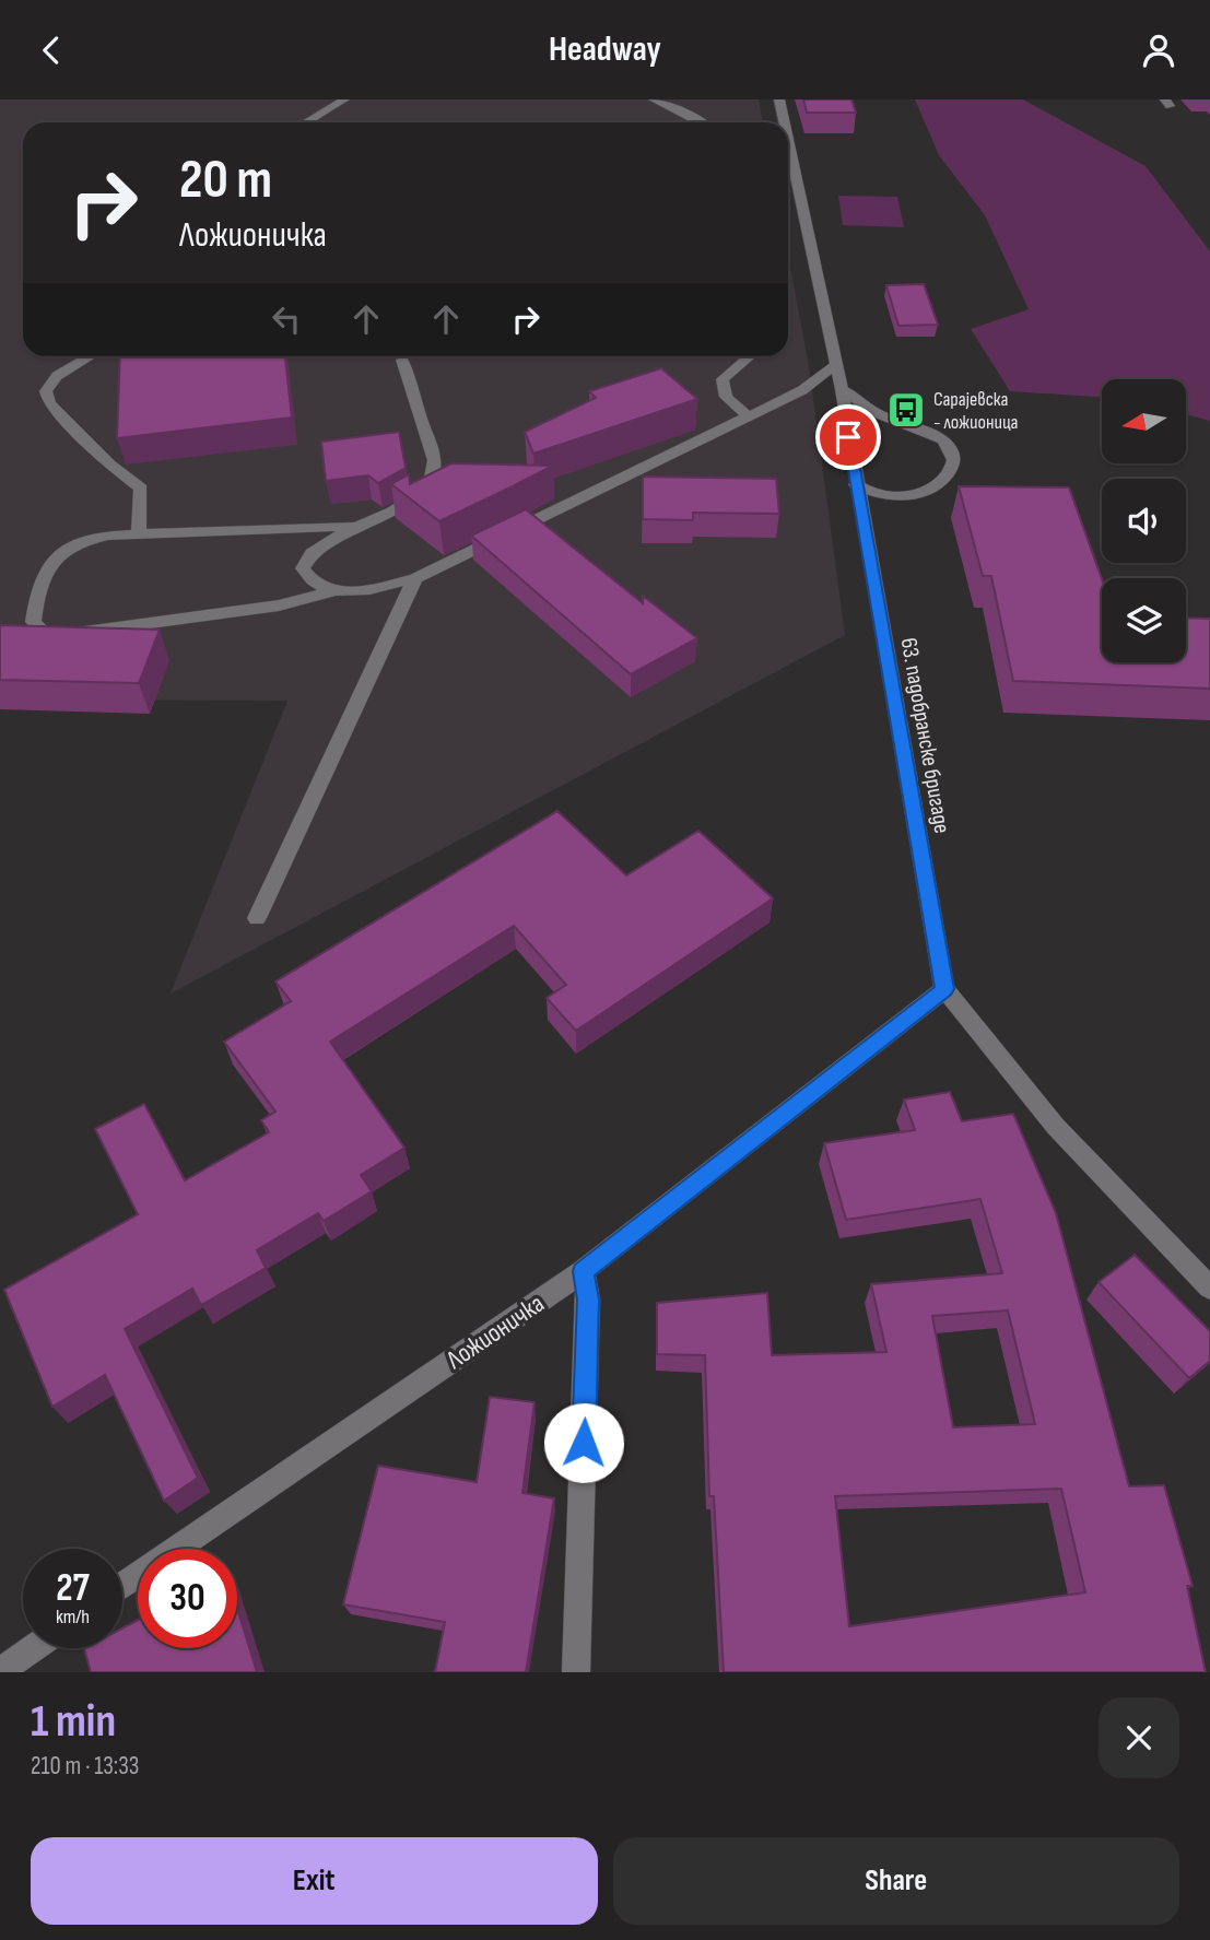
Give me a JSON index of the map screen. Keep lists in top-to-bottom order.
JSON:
{
  "streets": {
    "street": ["63. падобранске бригаде", "Ложионичка"]
  },
  "crossings": [
    ["63. падобранске бригаде", "Ложионичка"]
  ],
  "places": {
    "bus stop": ["Сарајевска - ложионица"]
  },
  "north": "left",
  "page": {
    "header": "Headway",
    "turn": ["20 m", "Ложионичка"],
    "speed": "27 km/h",
    "limit": "30",
    "heading": ["1 min", "210 m · 13:33"],
    "buttons": ["Exit", "Share"]
  }
}
